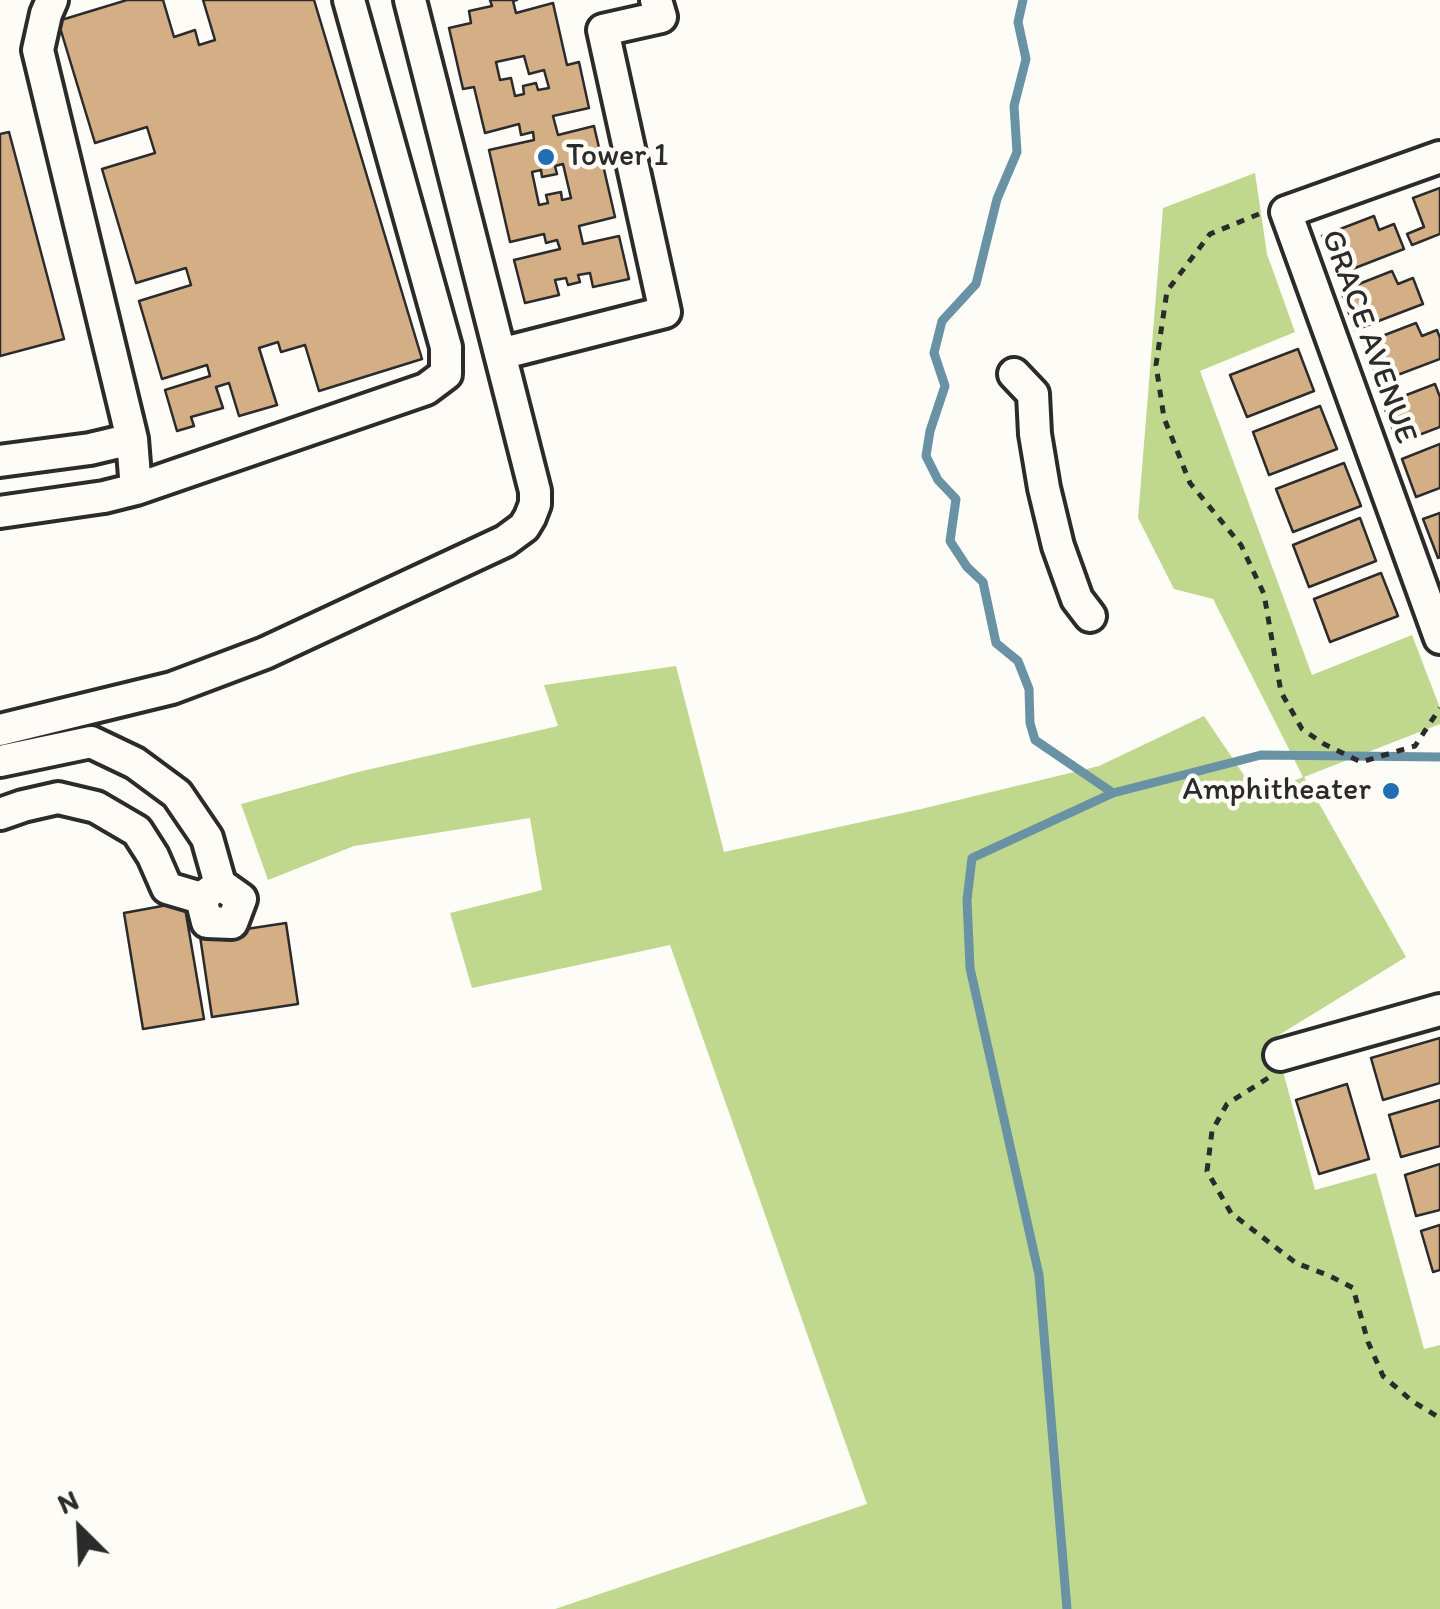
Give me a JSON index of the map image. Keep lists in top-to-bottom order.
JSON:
{
  "streets": {
    "street": ["GRACE AVENUE"]
  },
  "places": ["Tower 1", "Amphitheater"],
  "north": "top left"
}
